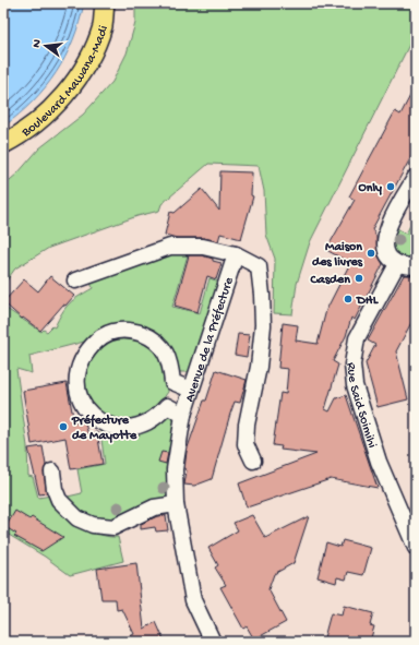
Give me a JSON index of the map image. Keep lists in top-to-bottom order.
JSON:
{
  "streets": {
    "main road": ["Boulevard Mawana-Madi"],
    "street": ["Avenue de la Préfecture", "Rue Said Soimihi"]
  },
  "places": [
    "Only",
    "Maison des livres",
    "Casden",
    "DHL",
    "Préfecture de Mayotte"
  ],
  "north": "left"
}
